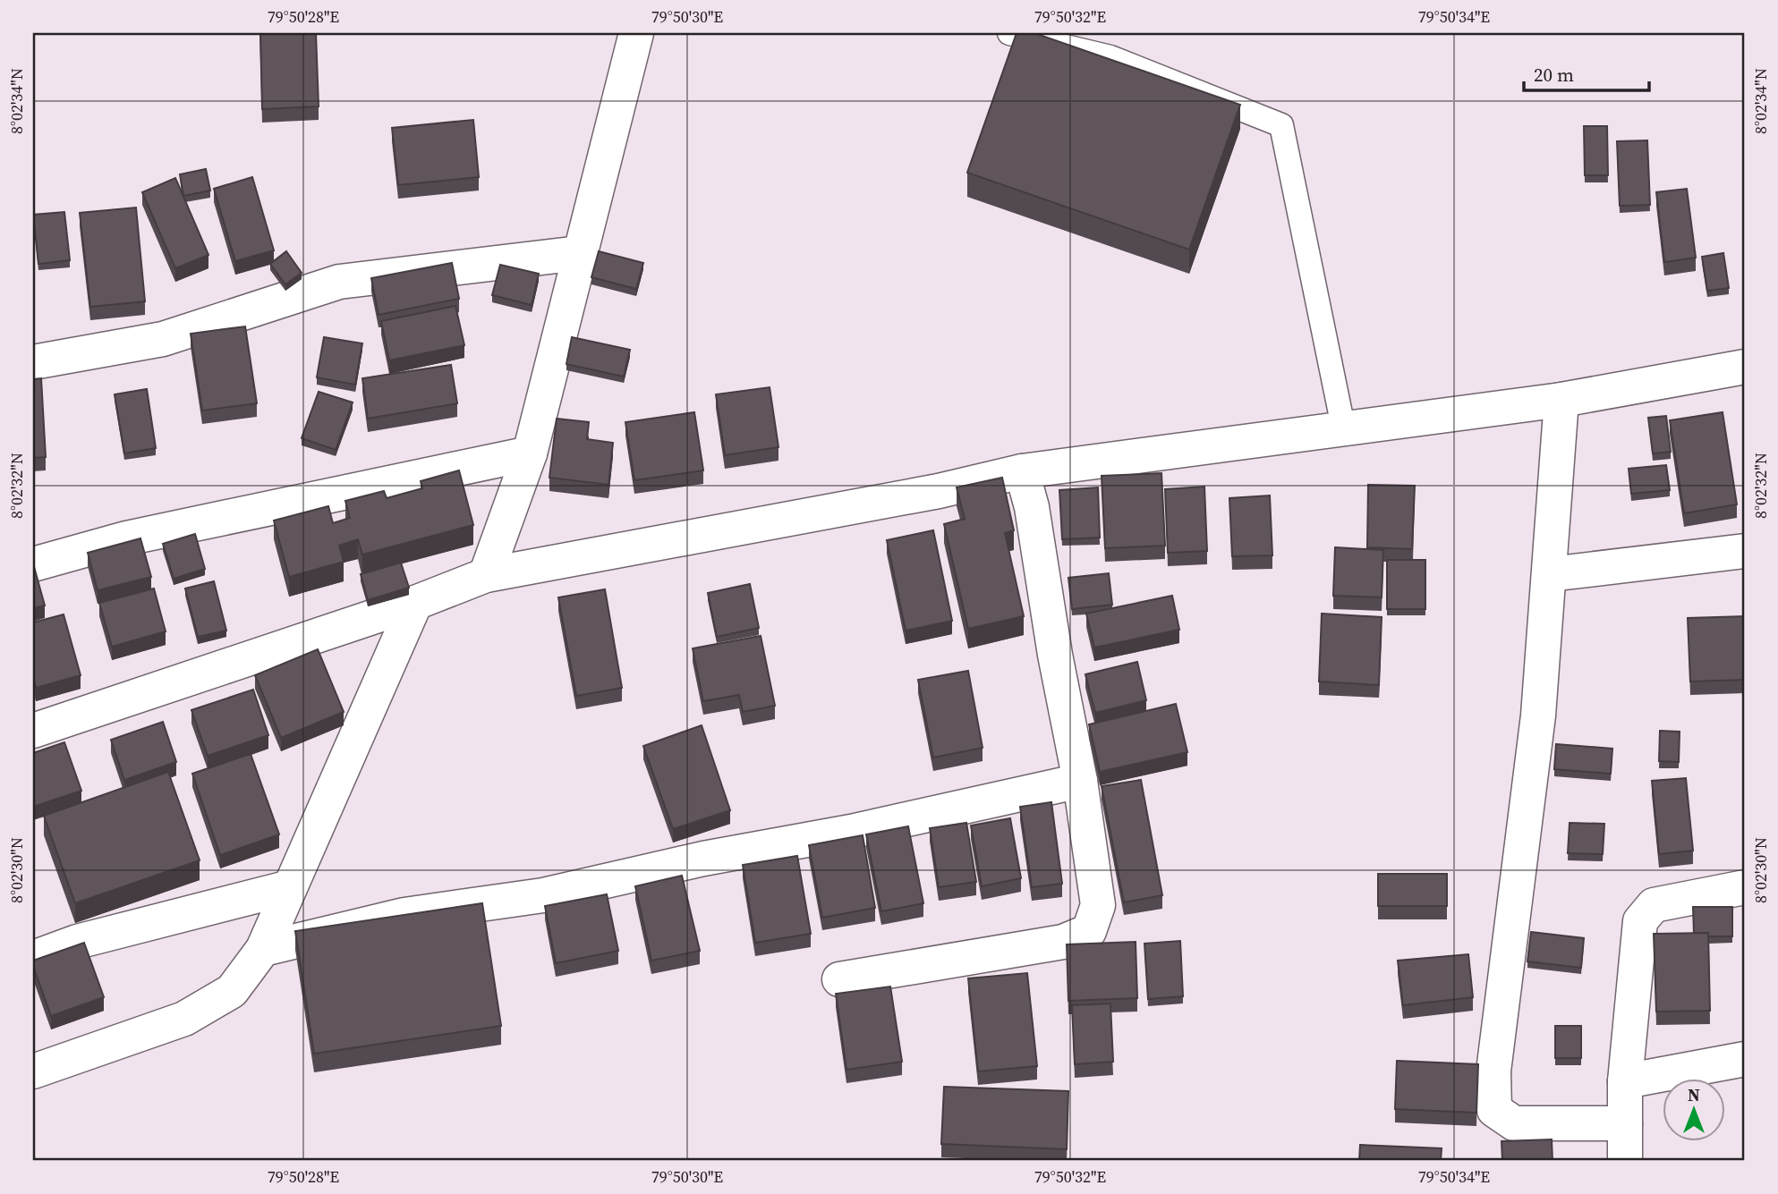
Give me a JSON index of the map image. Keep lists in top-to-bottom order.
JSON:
{
  "scale_bar": "20 m",
  "north": "top",
  "coordinates": [
    "79°50'28\"E",
    "79°50'30\"E",
    "79°50'32\"E",
    "79°50'34\"E",
    "8°02'34\"N",
    "8°02'32\"N",
    "8°02'30\"N"
  ]
}
